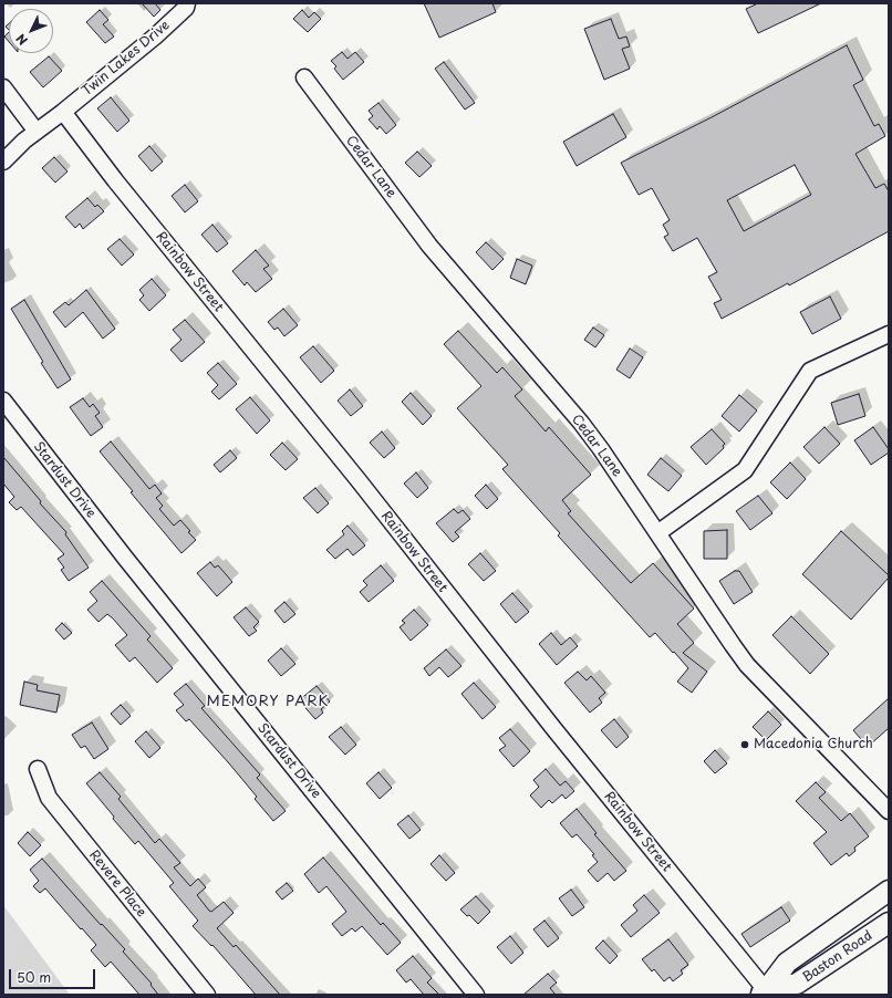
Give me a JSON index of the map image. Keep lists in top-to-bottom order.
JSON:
{
  "streets": {
    "main road": ["Baston Road"],
    "street": [
      "Twin Lakes Drive",
      "Cedar Lane",
      "Rainbow Street",
      "Stardust Drive",
      "Revere Place"
    ]
  },
  "crossings": [
    ["Twin Lakes Drive", "Rainbow Street"],
    ["Rainbow Street", "Baston Road"]
  ],
  "districts": ["MEMORY PARK"],
  "places": ["Macedonia Church"],
  "scale_bar": "50 m",
  "north": "bottom left"
}
